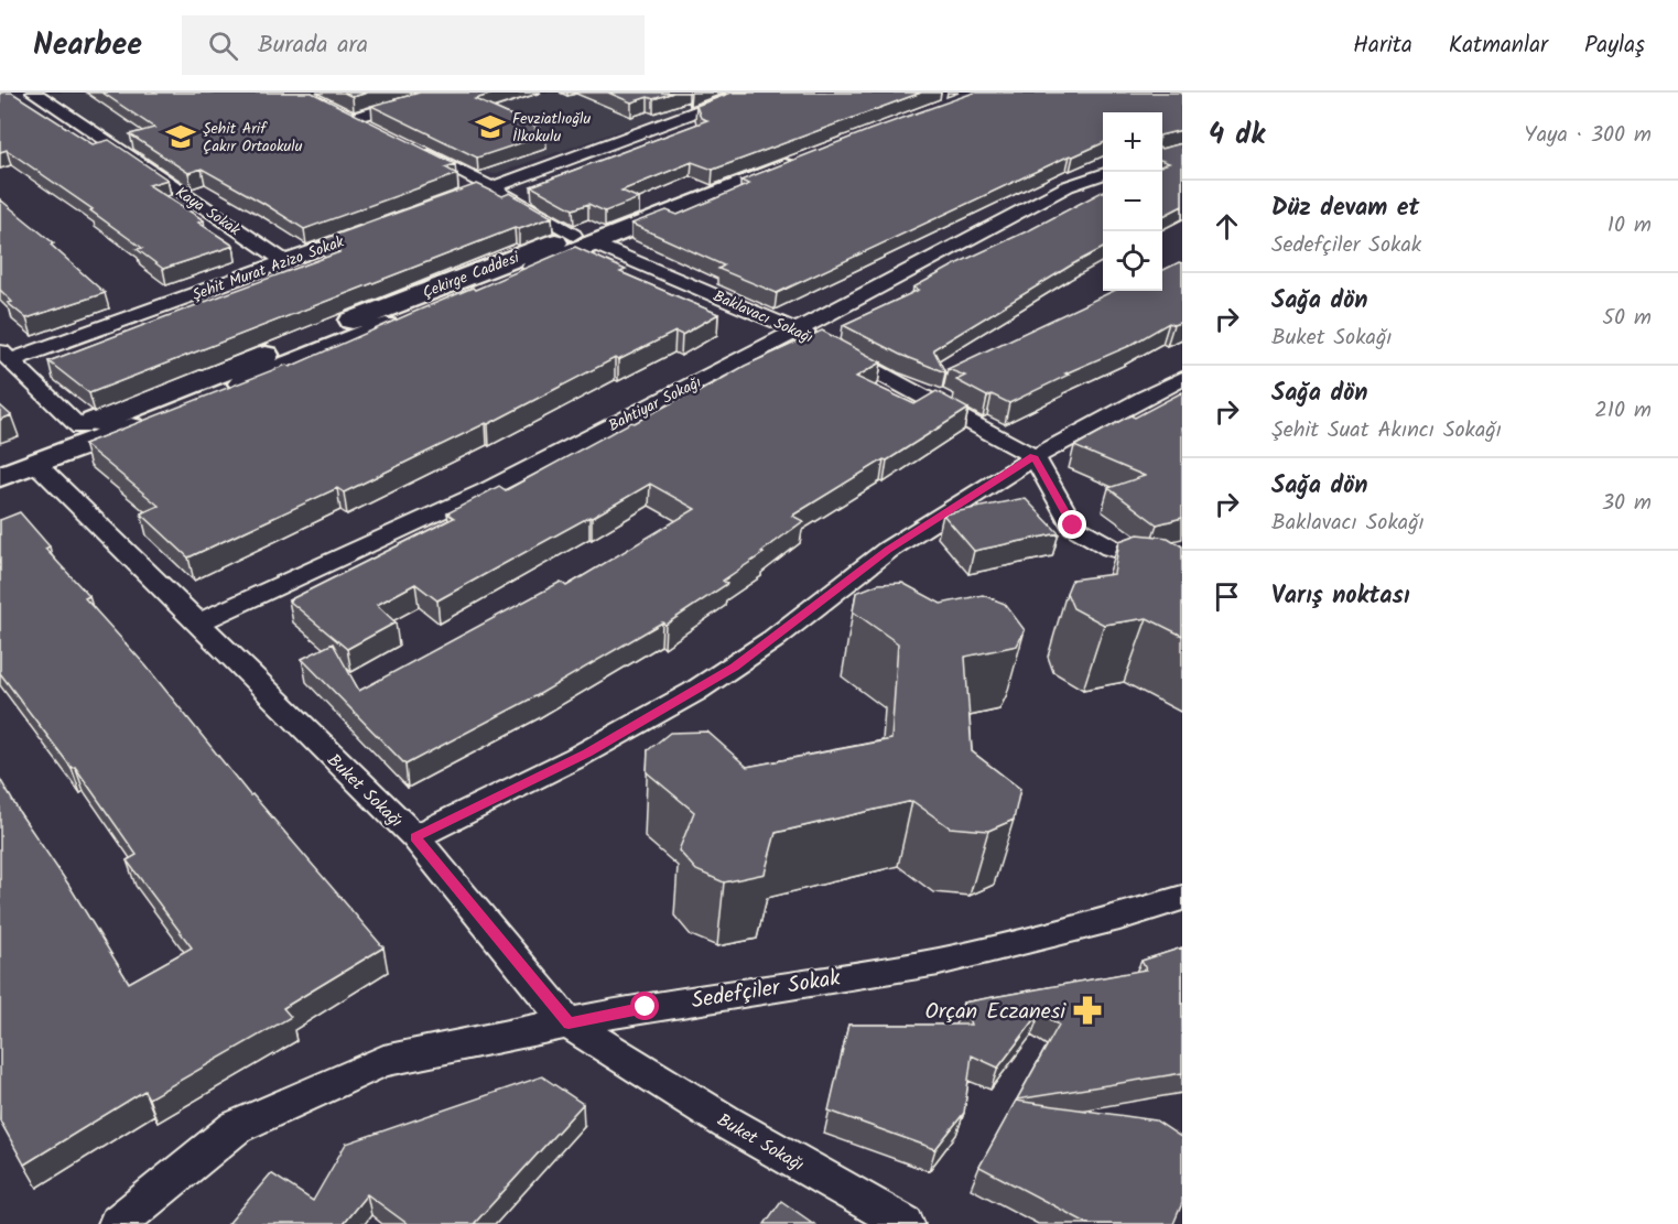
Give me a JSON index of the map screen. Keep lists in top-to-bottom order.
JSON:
{
  "streets": {
    "main road": ["Çekirge Caddesi"],
    "street": [
      "Kaya Sokak",
      "Şehit Murat Azizo Sokak",
      "Baklavacı Sokağı",
      "Bahtiyar Sokağı",
      "Buket Sokağı",
      "Sedefçiler Sokak"
    ]
  },
  "crossings": [
    ["Kaya Sokak", "Şehit Murat Azizo Sokak"],
    ["Çekirge Caddesi", "Baklavacı Sokağı"],
    ["Çekirge Caddesi", "Buket Sokağı"],
    ["Baklavacı Sokağı", "Bahtiyar Sokağı"],
    ["Bahtiyar Sokağı", "Buket Sokağı"],
    ["Buket Sokağı", "Sedefçiler Sokak"]
  ],
  "places": {
    "school or university": ["Fevziatlıoğlu İlkokulu", "Şehit Arif Çakır Ortaokulu"],
    "pharmacy": ["Orçan Eczanesi"]
  },
  "page": {
    "header": "Nearbee",
    "search": "Burada ara",
    "nav": ["Harita", "Katmanlar", "Paylaş"],
    "heading": ["4 dk", "Yaya · 300 m"],
    "map_buttons": ["+", "−"],
    "list": [
      ["Düz devam et", "Sedefçiler Sokak", "10 m"],
      ["Sağa dön", "Buket Sokağı", "50 m"],
      ["Sağa dön", "Şehit Suat Akıncı Sokağı", "210 m"],
      ["Sağa dön", "Baklavacı Sokağı", "30 m"],
      "Varış noktası"
    ]
  }
}
